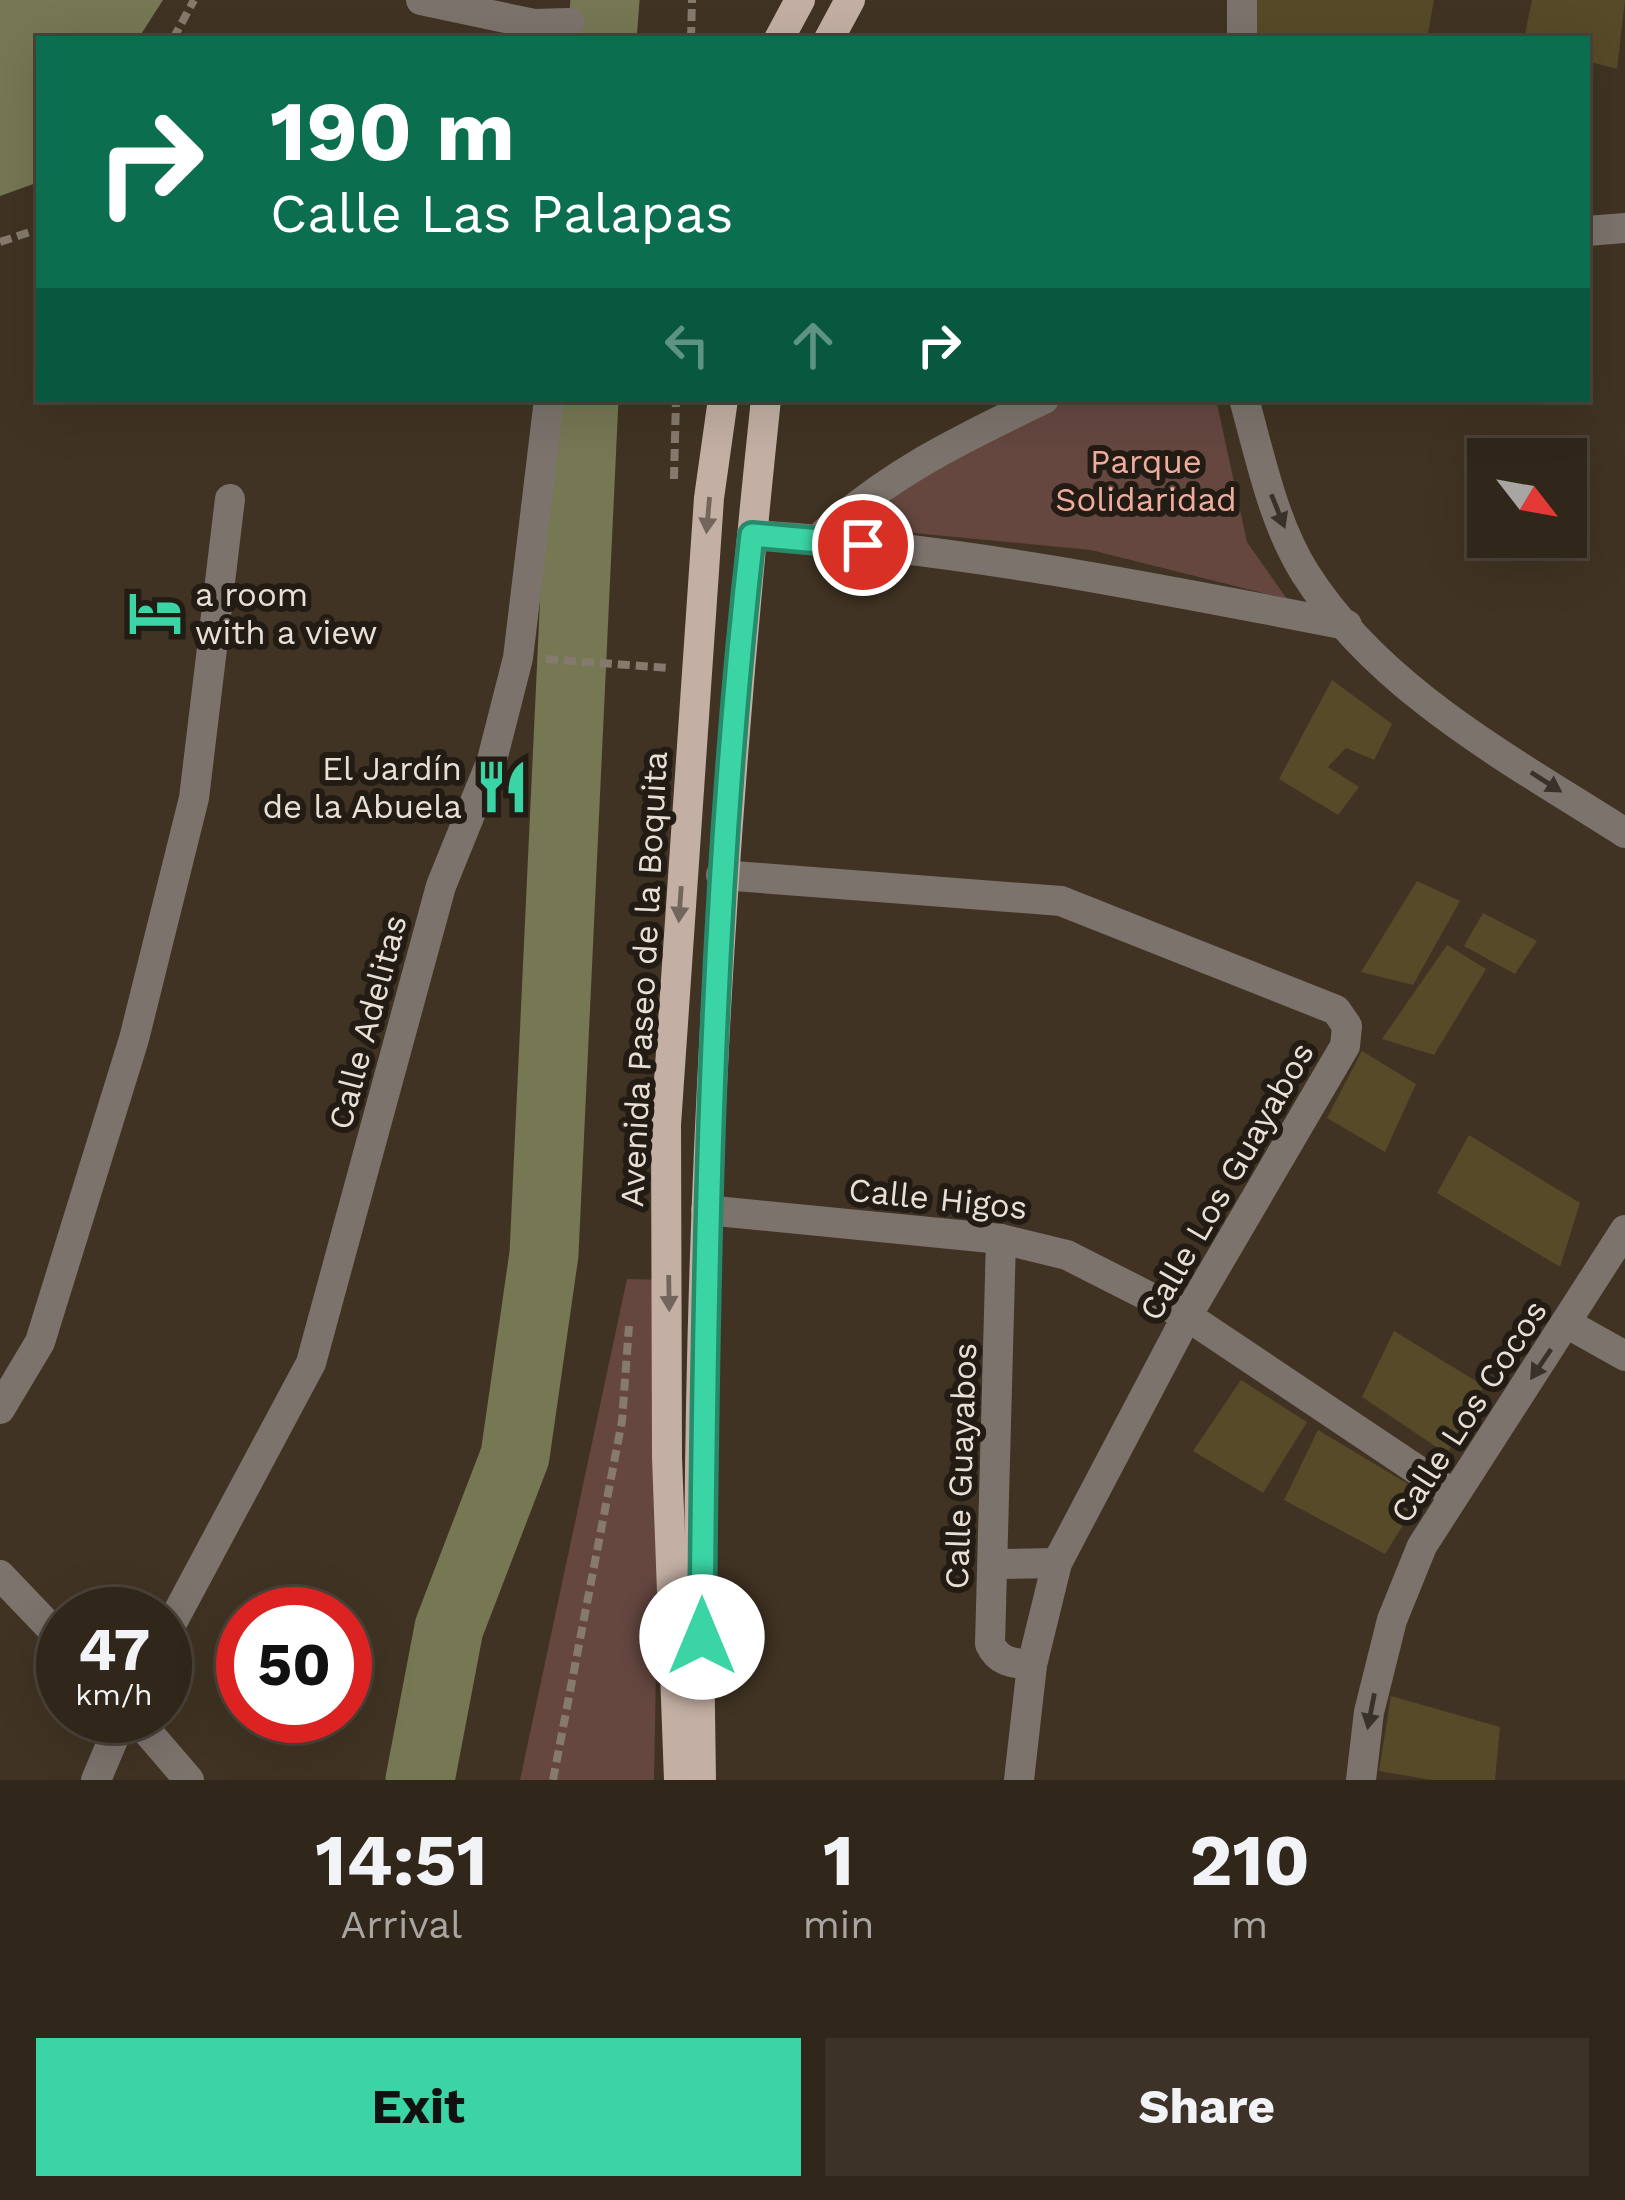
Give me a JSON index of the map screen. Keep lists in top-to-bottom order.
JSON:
{
  "streets": {
    "main road": ["Avenida Paseo de la Boquita"],
    "street": [
      "Calle Adelitas",
      "Calle Los Guayabos",
      "Calle Higos",
      "Calle Los Cocos",
      "Calle Guayabos"
    ]
  },
  "crossings": [
    ["Calle Los Guayabos", "Calle Higos"],
    ["Calle Los Guayabos", "Calle Guayabos"],
    ["Calle Higos", "Calle Los Cocos"],
    ["Calle Higos", "Calle Guayabos"]
  ],
  "one_way": ["Calle Los Cocos"],
  "parks": ["Parque Solidaridad"],
  "places": {
    "hotel": ["a room with a view"],
    "restaurant": ["El Jardín de la Abuela"]
  },
  "north": "bottom right",
  "page": {
    "turn": ["190 m", "Calle Las Palapas"],
    "speed": "47 km/h",
    "limit": "50",
    "eta": [
      "14:51",
      "Arrival",
      "1",
      "min",
      "210",
      "m"
    ],
    "buttons": ["Exit", "Share"]
  }
}
